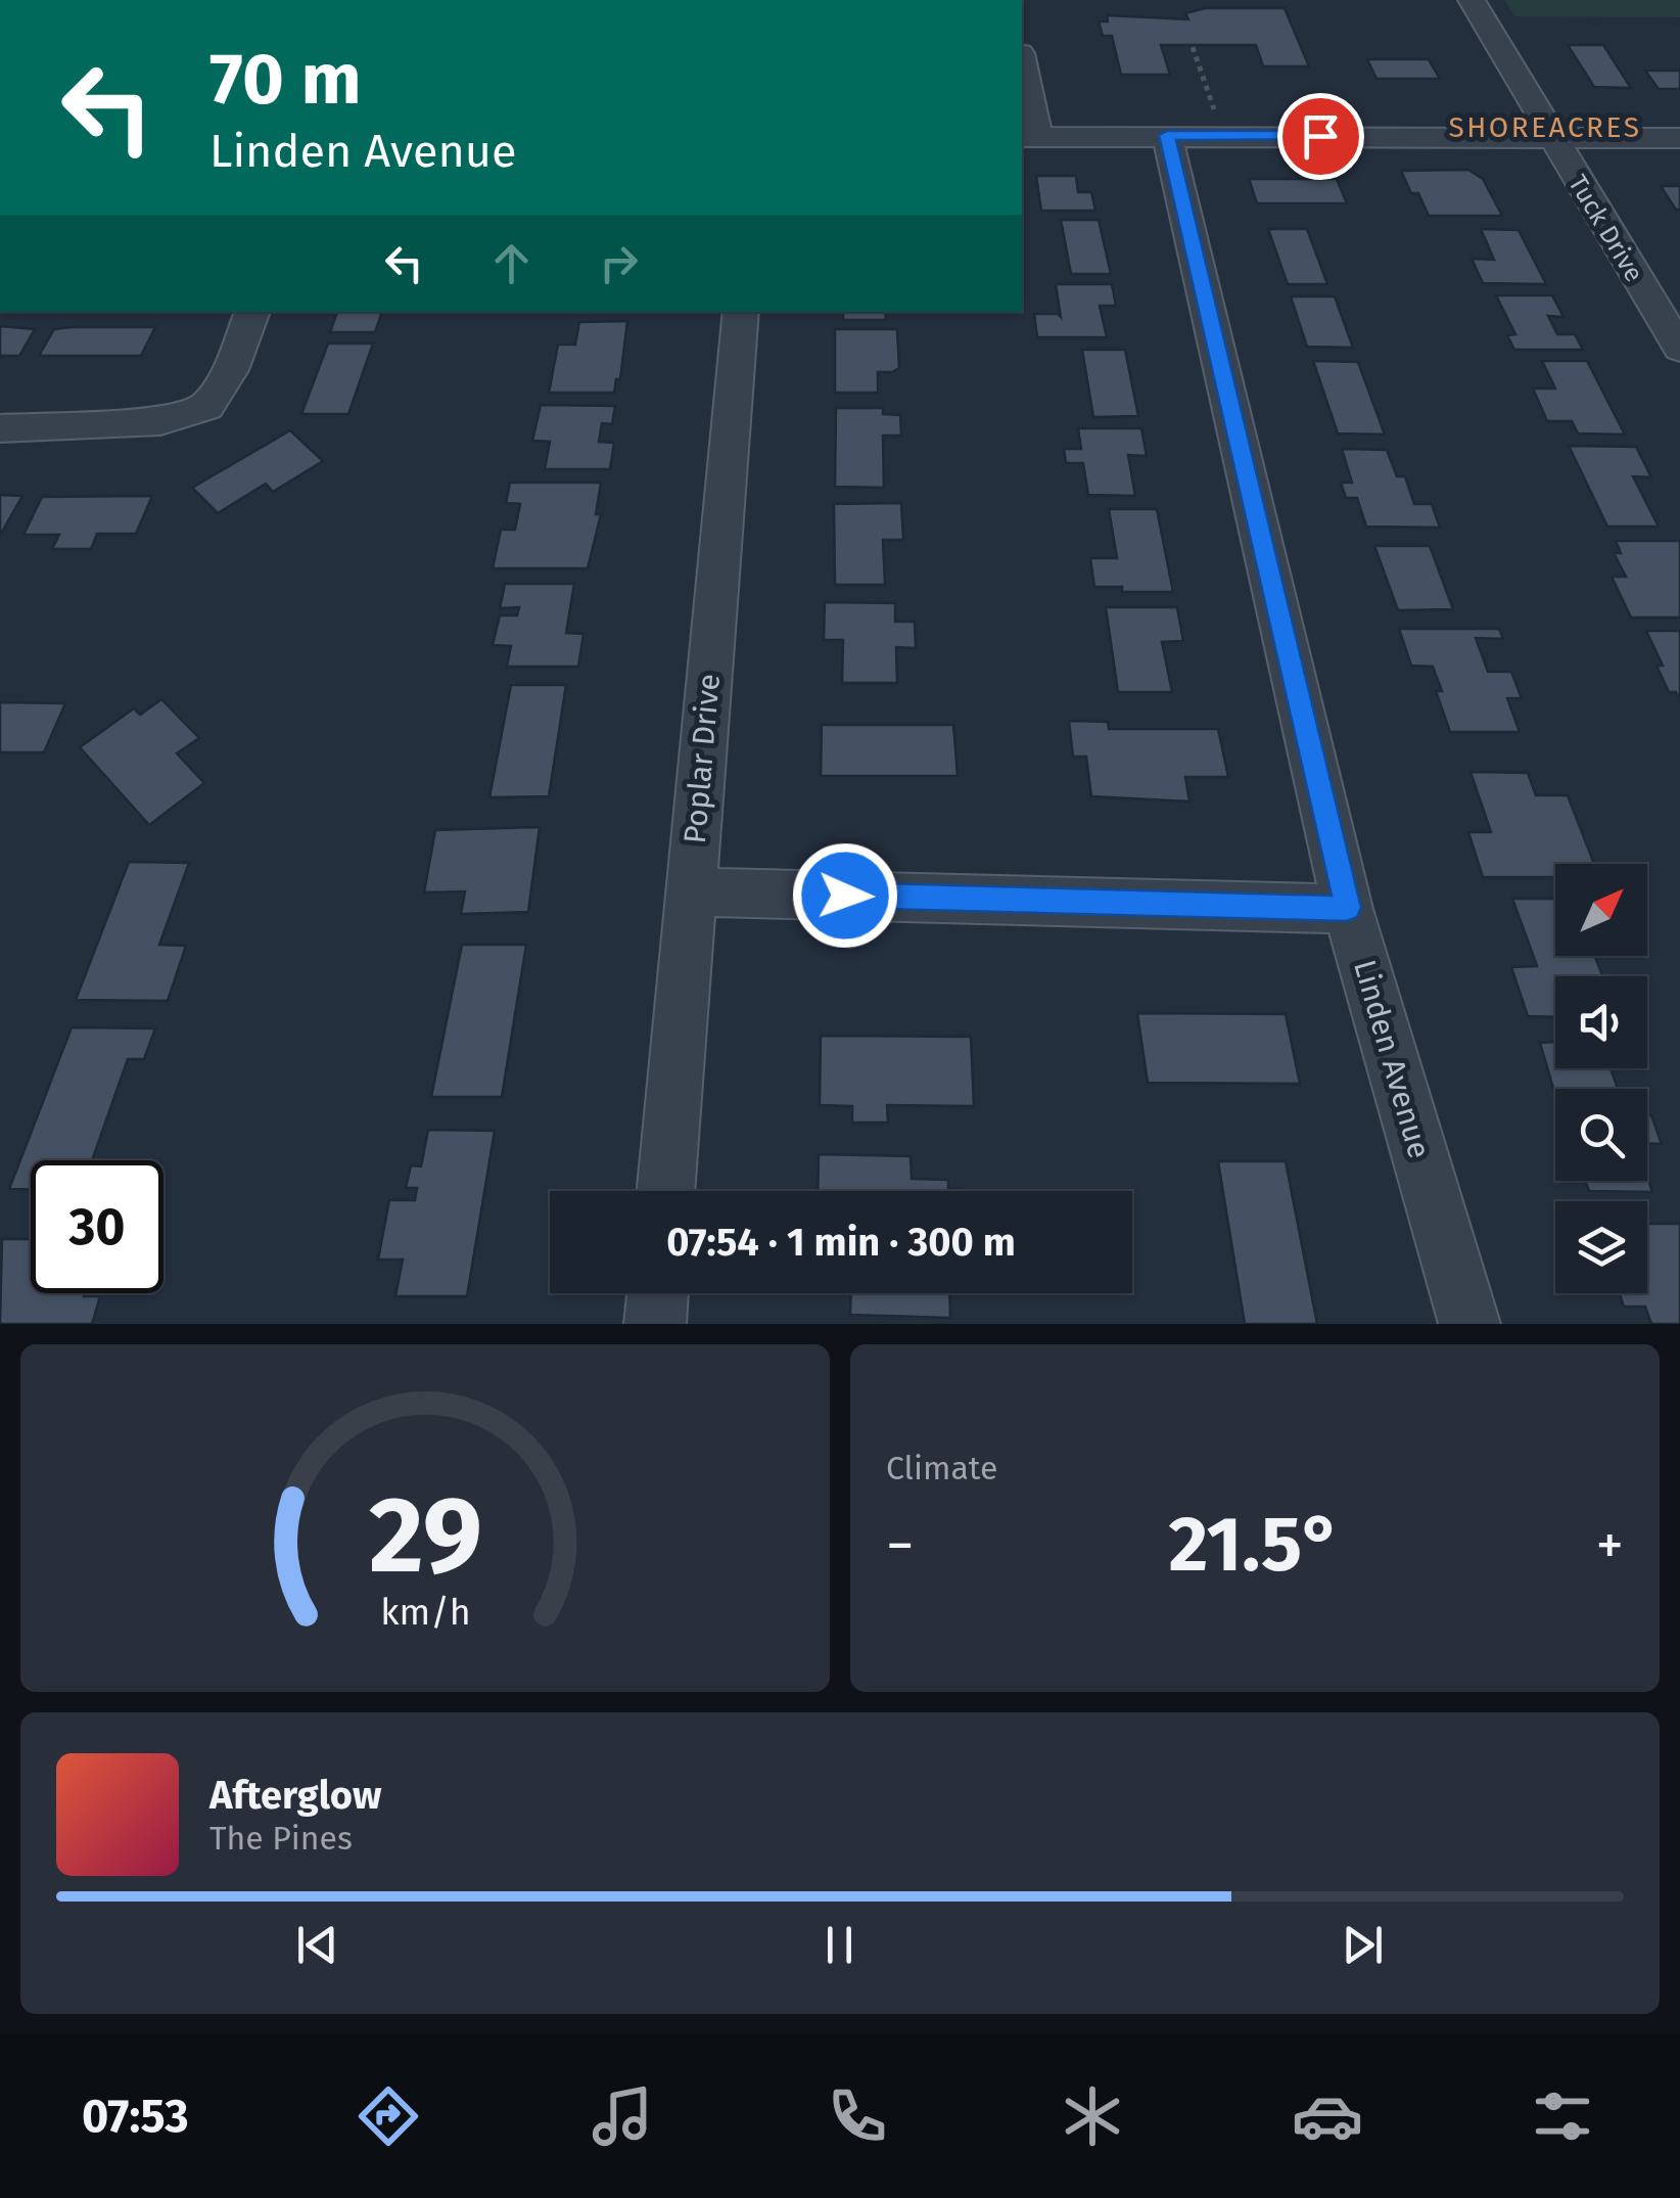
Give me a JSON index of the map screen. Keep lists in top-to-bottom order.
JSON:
{
  "streets": {
    "street": ["Tuck Drive", "Poplar Drive", "Linden Avenue"]
  },
  "districts": ["SHOREACRES"],
  "north": "top right",
  "page": {
    "turn": ["70 m", "Linden Avenue"],
    "limit": "30",
    "trip": "07:54 · 1 min · 300 m",
    "tile": "Climate",
    "heat": ["−", "21.5°", "+"],
    "song": ["Afterglow", "The Pines"],
    "tabs": "07:53",
    "gauge": ["29", "km/h"]
  }
}
